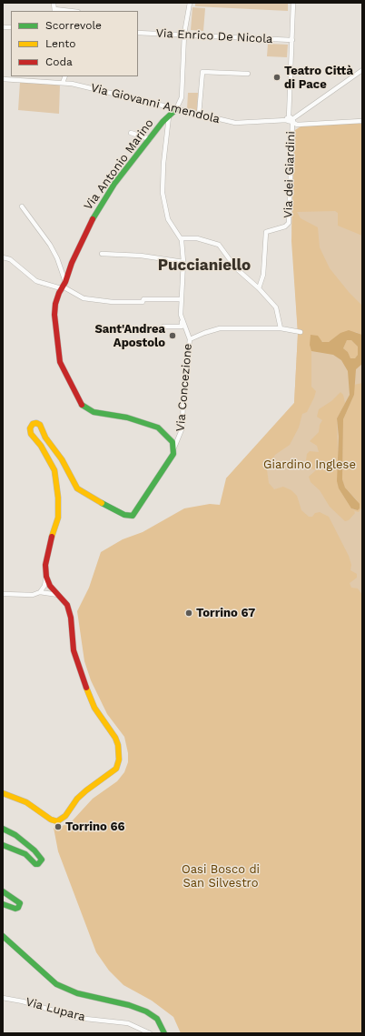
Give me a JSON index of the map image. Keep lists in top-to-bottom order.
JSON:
{
  "streets": {
    "street": [
      "Via Enrico De Nicola",
      "Via Giovanni Amendola",
      "Via Antonio Marino",
      "Via dei Giardini",
      "Via Concezione",
      "Via Lupara"
    ]
  },
  "crossings": [
    ["Via Giovanni Amendola", "Via Antonio Marino"],
    ["Via Giovanni Amendola", "Via dei Giardini"],
    ["Via Antonio Marino", "Via Concezione"]
  ],
  "districts": ["Puccianiello"],
  "parks": ["Giardino Inglese", "Oasi Bosco di San Silvestro"],
  "places": [
    "Teatro Città di Pace",
    "Sant'Andrea Apostolo",
    "Torrino 67",
    "Torrino 66"
  ],
  "legend": ["Scorrevole", "Lento", "Coda"]
}
